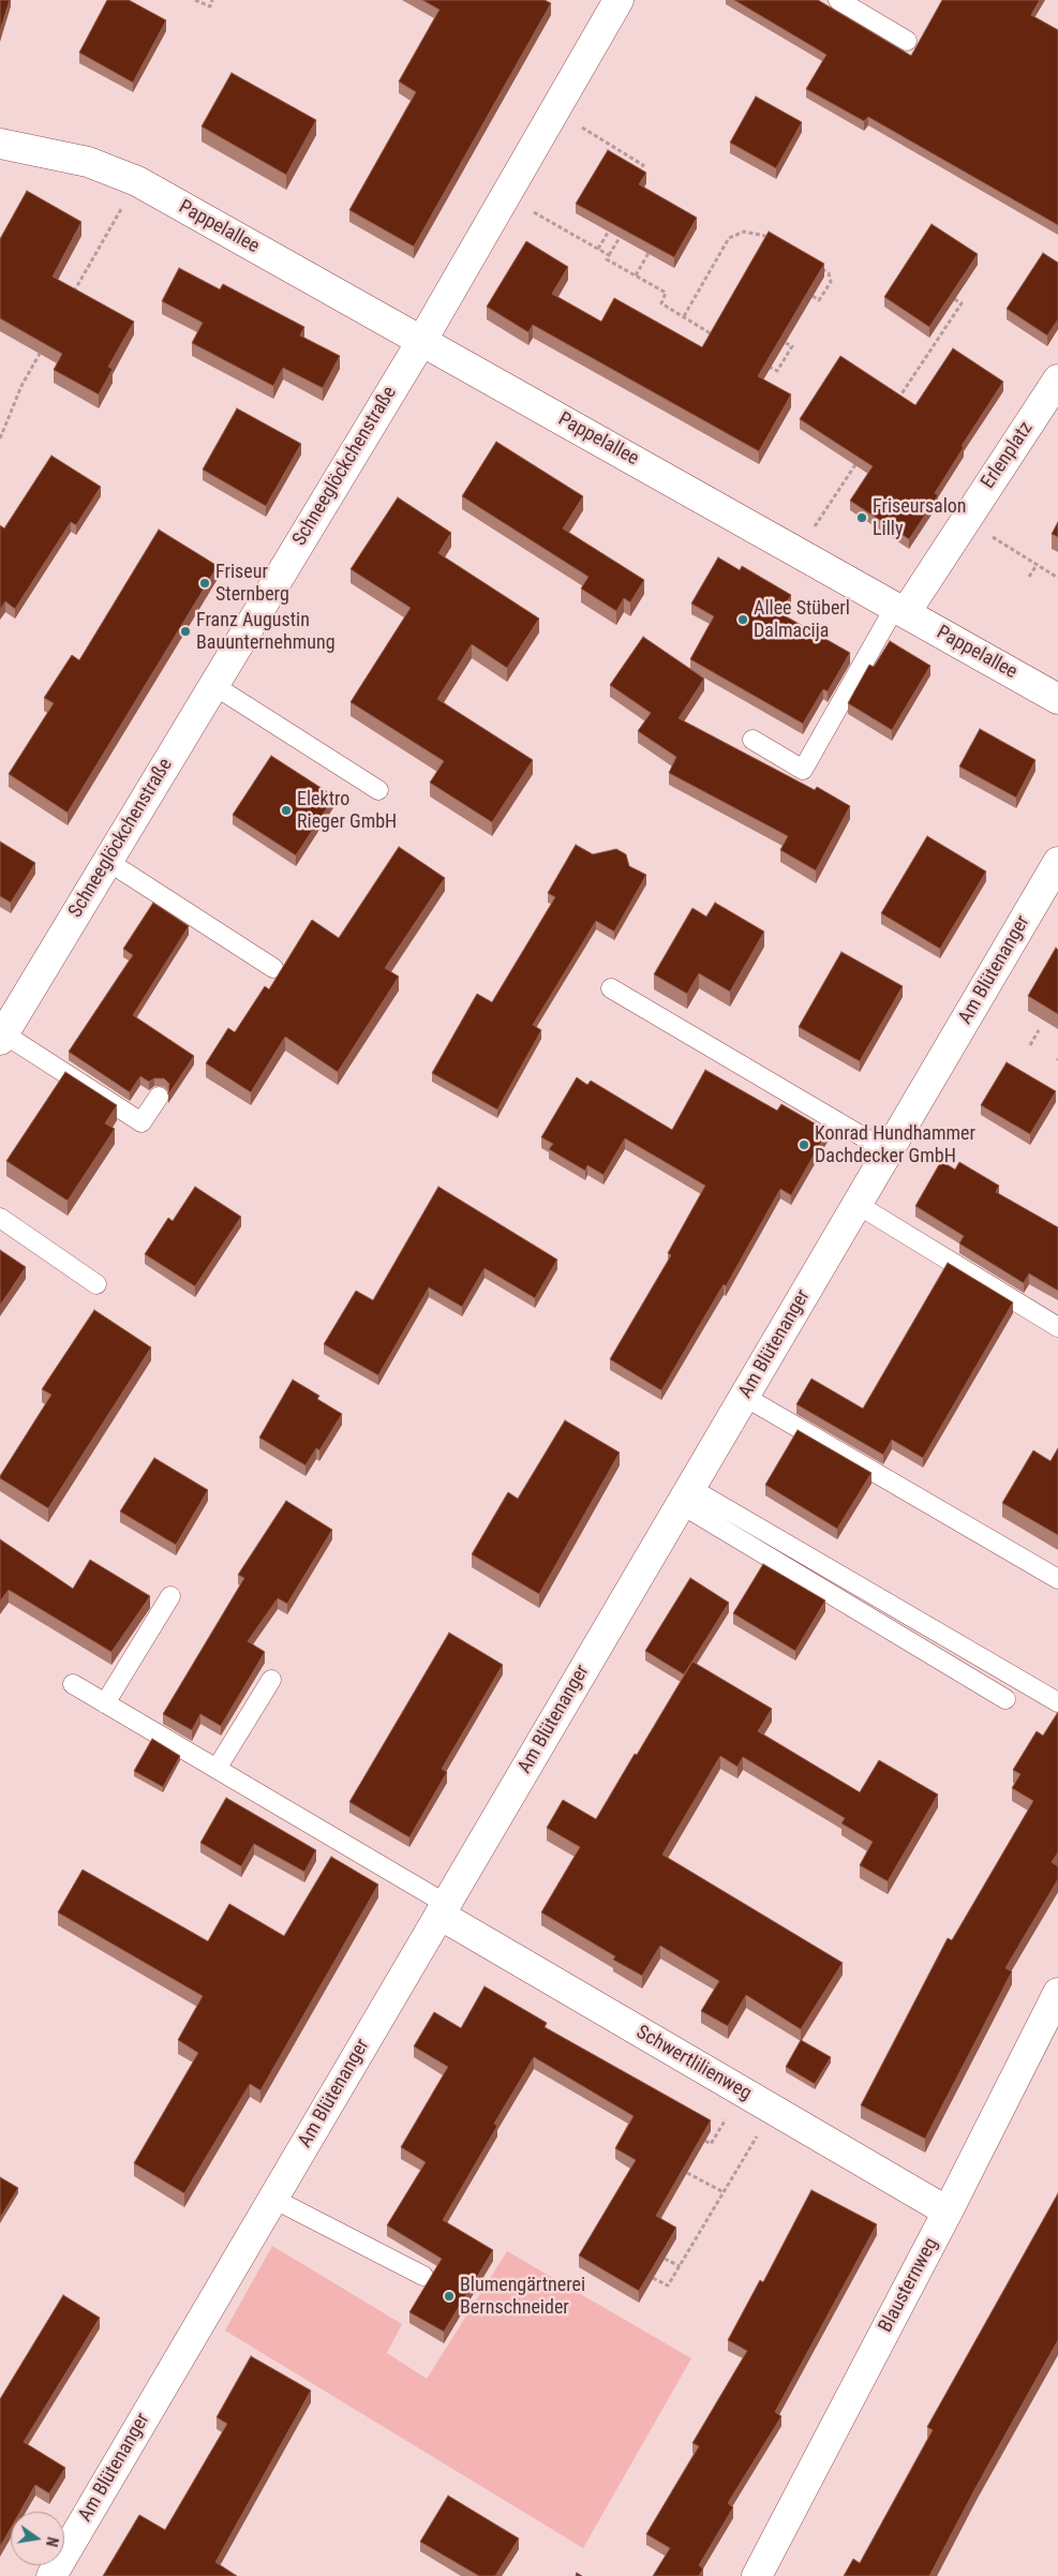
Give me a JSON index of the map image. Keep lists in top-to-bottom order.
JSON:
{
  "streets": {
    "street": [
      "Pappelallee",
      "Erlenplatz",
      "Schneeglöckchenstraße",
      "Am Blütenanger",
      "Schwertlilienweg",
      "Blausternweg"
    ]
  },
  "crossings": [
    ["Pappelallee", "Erlenplatz"],
    ["Pappelallee", "Schneeglöckchenstraße"],
    ["Am Blütenanger", "Schwertlilienweg"],
    ["Schwertlilienweg", "Blausternweg"]
  ],
  "places": [
    "Friseursalon Lilly",
    "Friseur Sternberg",
    "Allee Stüberl Dalmacija",
    "Franz Augustin Bauunternehmung",
    "Elektro Rieger GmbH",
    "Konrad Hundhammer Dachdecker GmbH",
    "Blumengärtnerei Bernschneider"
  ],
  "north": "right"
}
